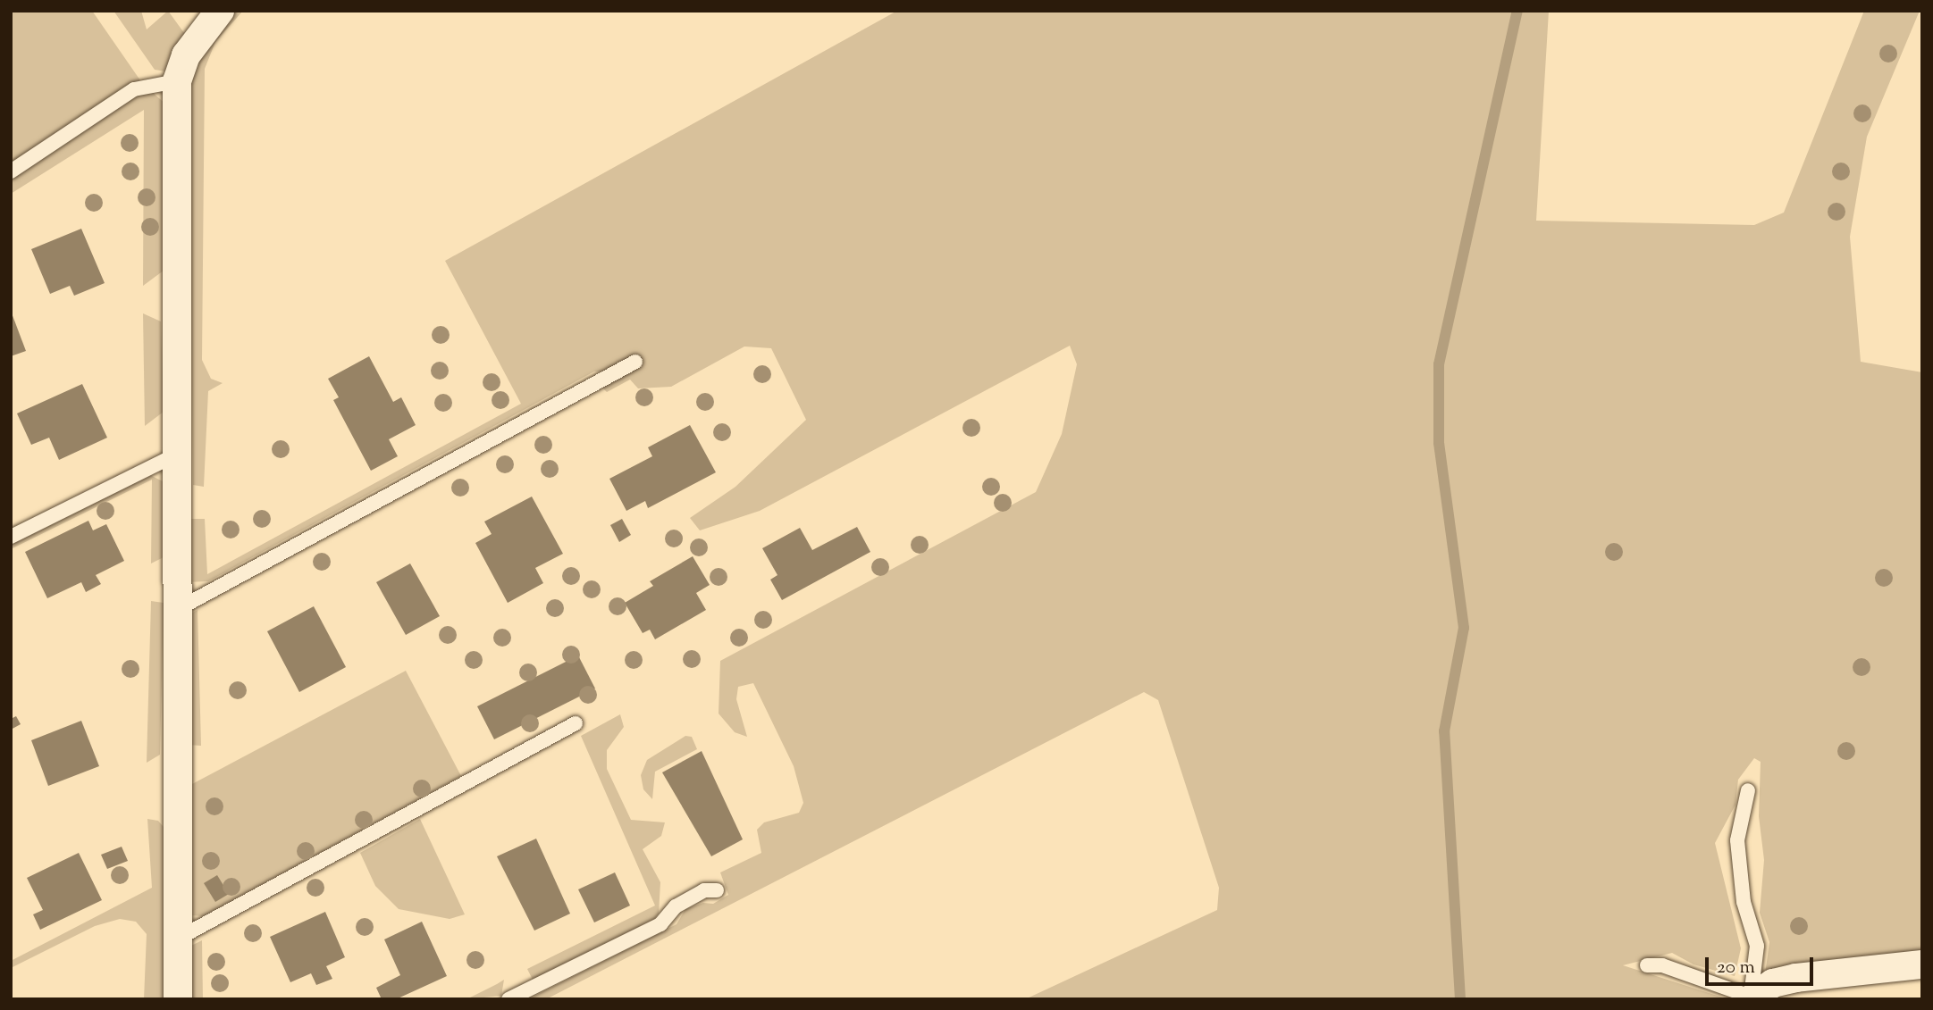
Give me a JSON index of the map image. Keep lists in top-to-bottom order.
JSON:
{
  "scale_bar": "20 m"
}
